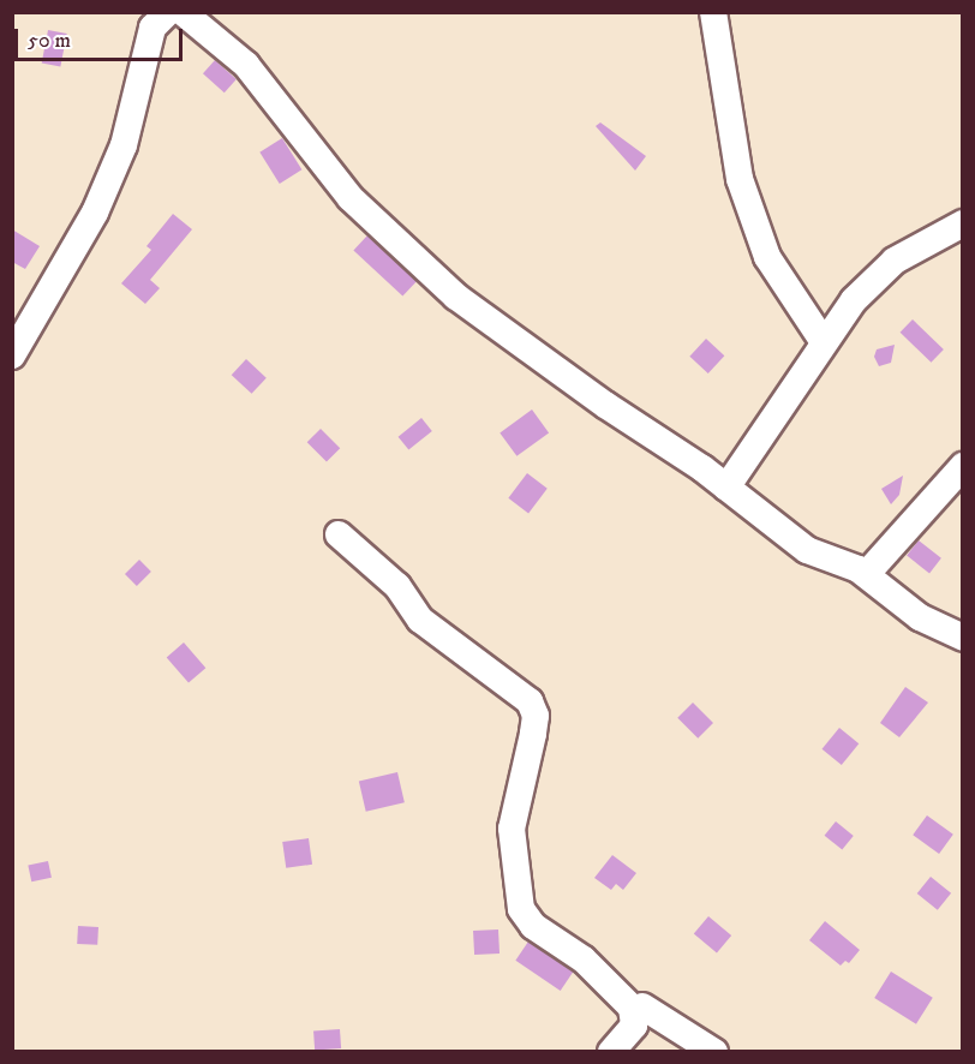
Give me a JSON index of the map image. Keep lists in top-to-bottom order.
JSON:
{
  "scale_bar": "50 m"
}
